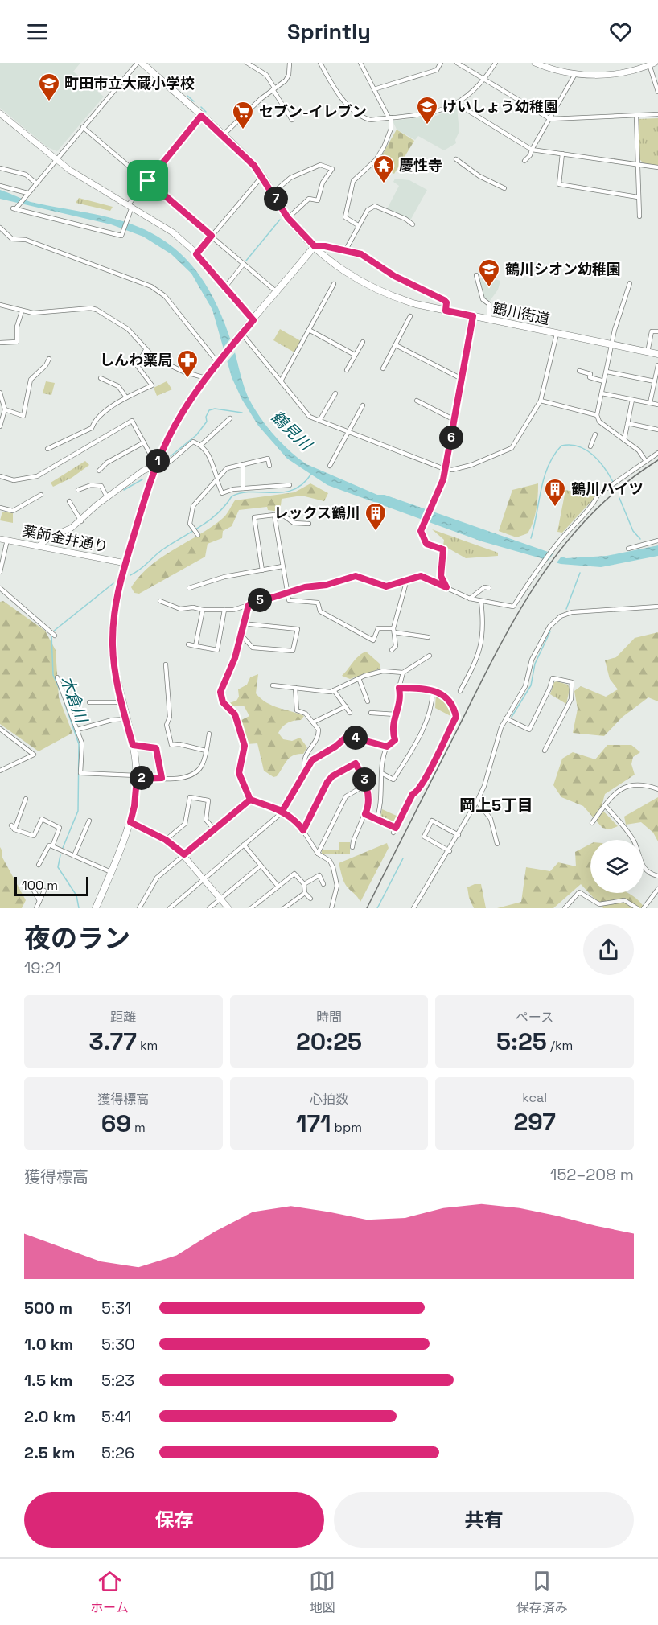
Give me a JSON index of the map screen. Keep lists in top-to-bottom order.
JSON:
{
  "streets": {
    "main road": ["鶴川街道"],
    "street": ["薬師金井通り"]
  },
  "districts": ["岡上5丁目"],
  "water": ["鶴見川", "木倉川"],
  "places": {
    "school or university": ["町田市立大蔵小学校", "けいしょう幼稚園", "鶴川シオン幼稚園"],
    "supermarket": ["セブン-イレブン"],
    "temple": ["慶性寺"],
    "pharmacy": ["しんわ薬局"],
    "building": ["鶴川ハイツ", "レックス鶴川"]
  },
  "scale_bar": "100 m",
  "page": {
    "header": "Sprintly",
    "pins": [
      "7",
      "6",
      "1",
      "5",
      "4",
      "2",
      "3"
    ],
    "scale": "100 m",
    "heading": ["夜のラン", "19:21"],
    "stats": [
      ["距離", "3.77 km"],
      ["時間", "20:25"],
      ["ペース", "5:25 /km"],
      ["獲得標高", "69 m"],
      ["心拍数", "171 bpm"],
      ["kcal", "297"]
    ],
    "chart": ["獲得標高", "152–208 m"],
    "list": [
      {
        "name": "500 m",
        "note": "5:31"
      },
      {
        "name": "1.0 km",
        "note": "5:30"
      },
      {
        "name": "1.5 km",
        "note": "5:23"
      },
      {
        "name": "2.0 km",
        "note": "5:41"
      },
      {
        "name": "2.5 km",
        "note": "5:26"
      }
    ],
    "buttons": ["保存", "共有"],
    "tabs": ["ホーム", "地図", "保存済み"]
  }
}
